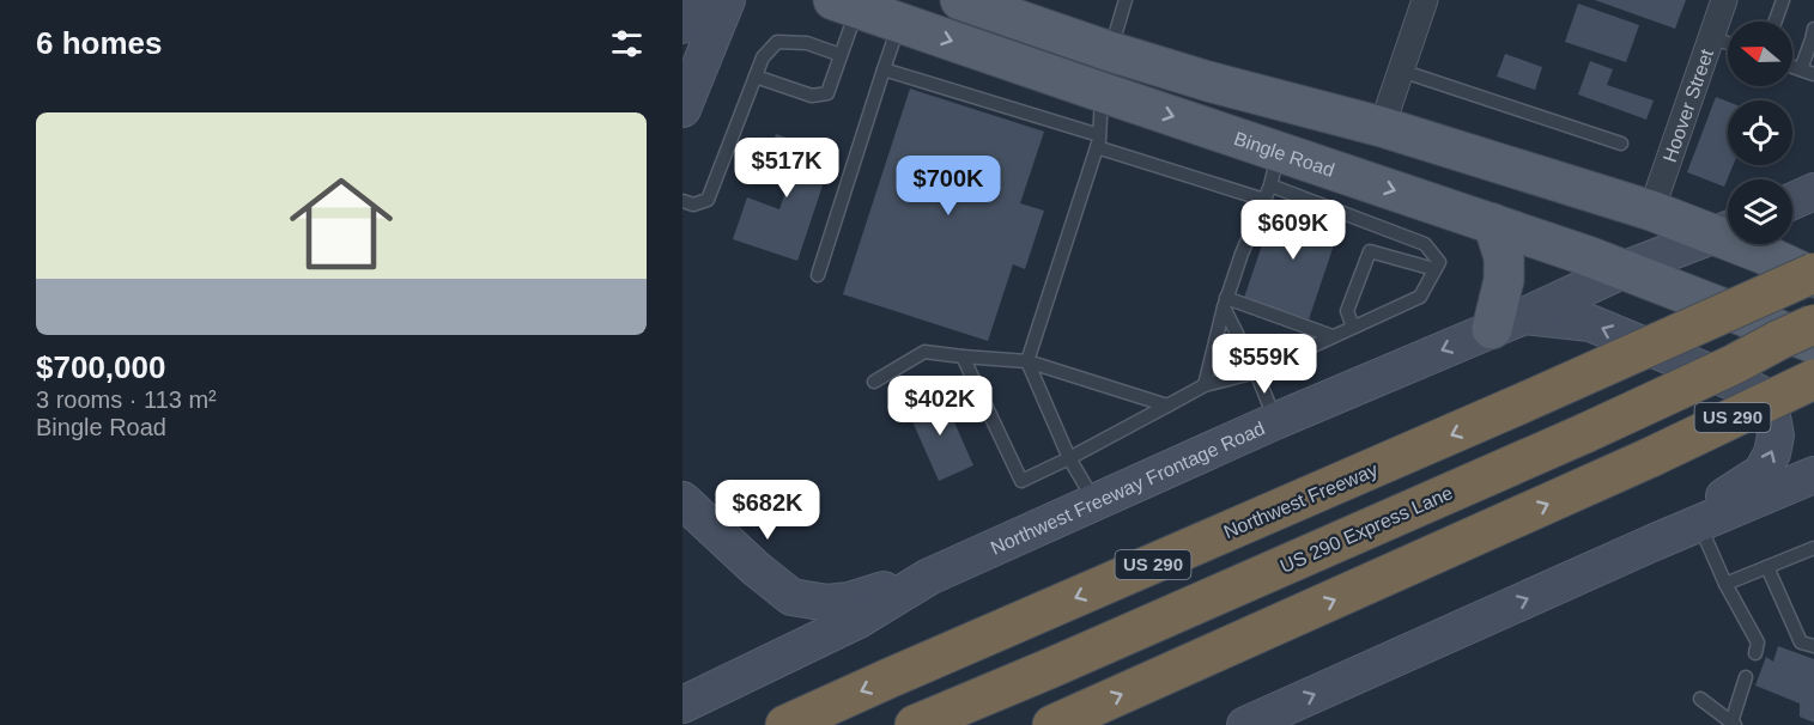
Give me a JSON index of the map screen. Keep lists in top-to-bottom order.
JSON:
{
  "streets": {
    "highway": ["US 290", "Northwest Freeway", "US 290 Express Lane"],
    "main road": ["Bingle Road", "Northwest Freeway Frontage Road"],
    "street": ["Hoover Street"]
  },
  "crossings": [
    ["Bingle Road", "Northwest Freeway Frontage Road"]
  ],
  "north": "left",
  "page": {
    "heading": "6 homes",
    "list": [
      {
        "name": "$700,000",
        "note": "3 rooms · 113 m² · Bingle Road"
      }
    ],
    "price": [
      "$517K",
      "$700K",
      "$609K",
      "$559K",
      "$402K",
      "$682K"
    ]
  }
}
